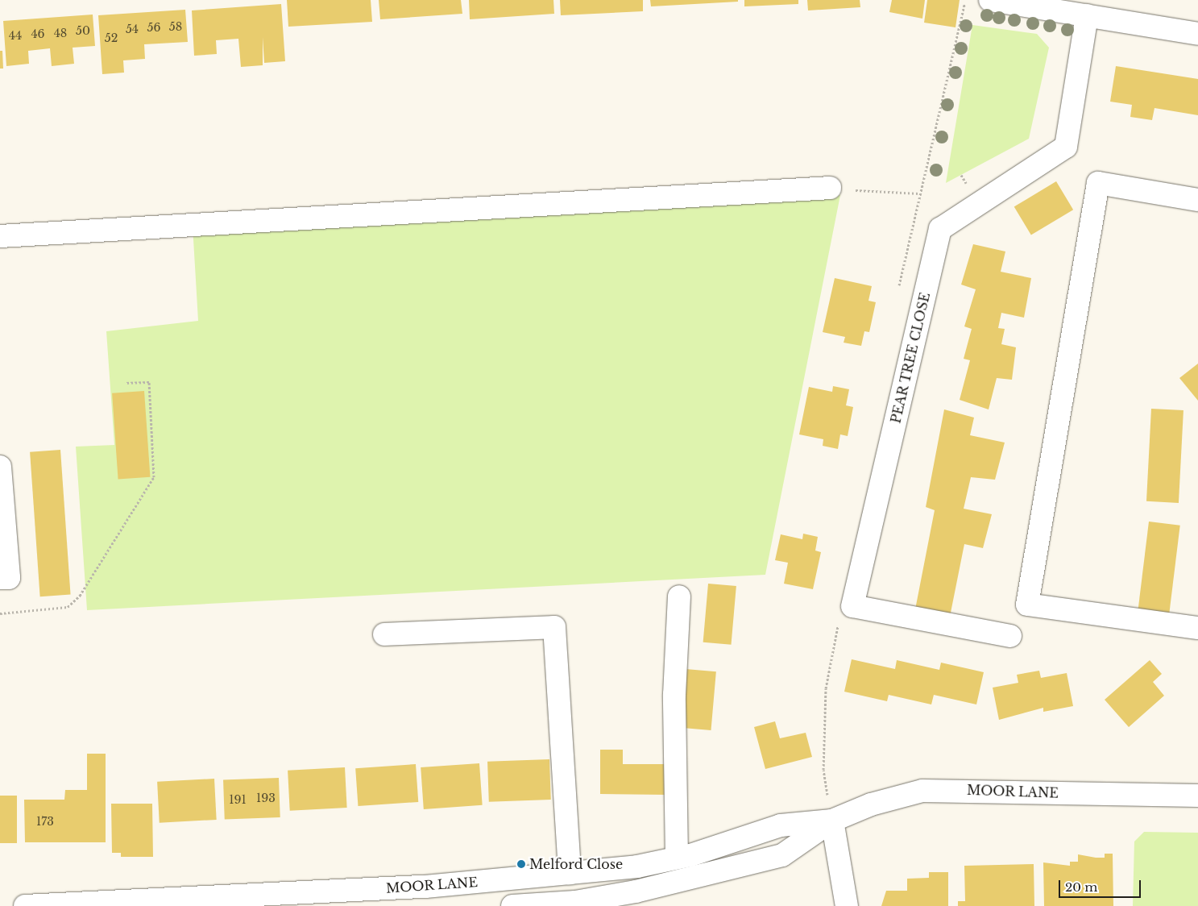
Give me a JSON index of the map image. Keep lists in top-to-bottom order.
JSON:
{
  "streets": {
    "street": ["PEAR TREE CLOSE", "MOOR LANE"]
  },
  "places": ["Melford Close"],
  "house_numbers": [
    "58",
    "56",
    "54",
    "50",
    "48",
    "46",
    "44",
    "52",
    "193",
    "191",
    "173"
  ],
  "scale_bar": "20 m"
}
